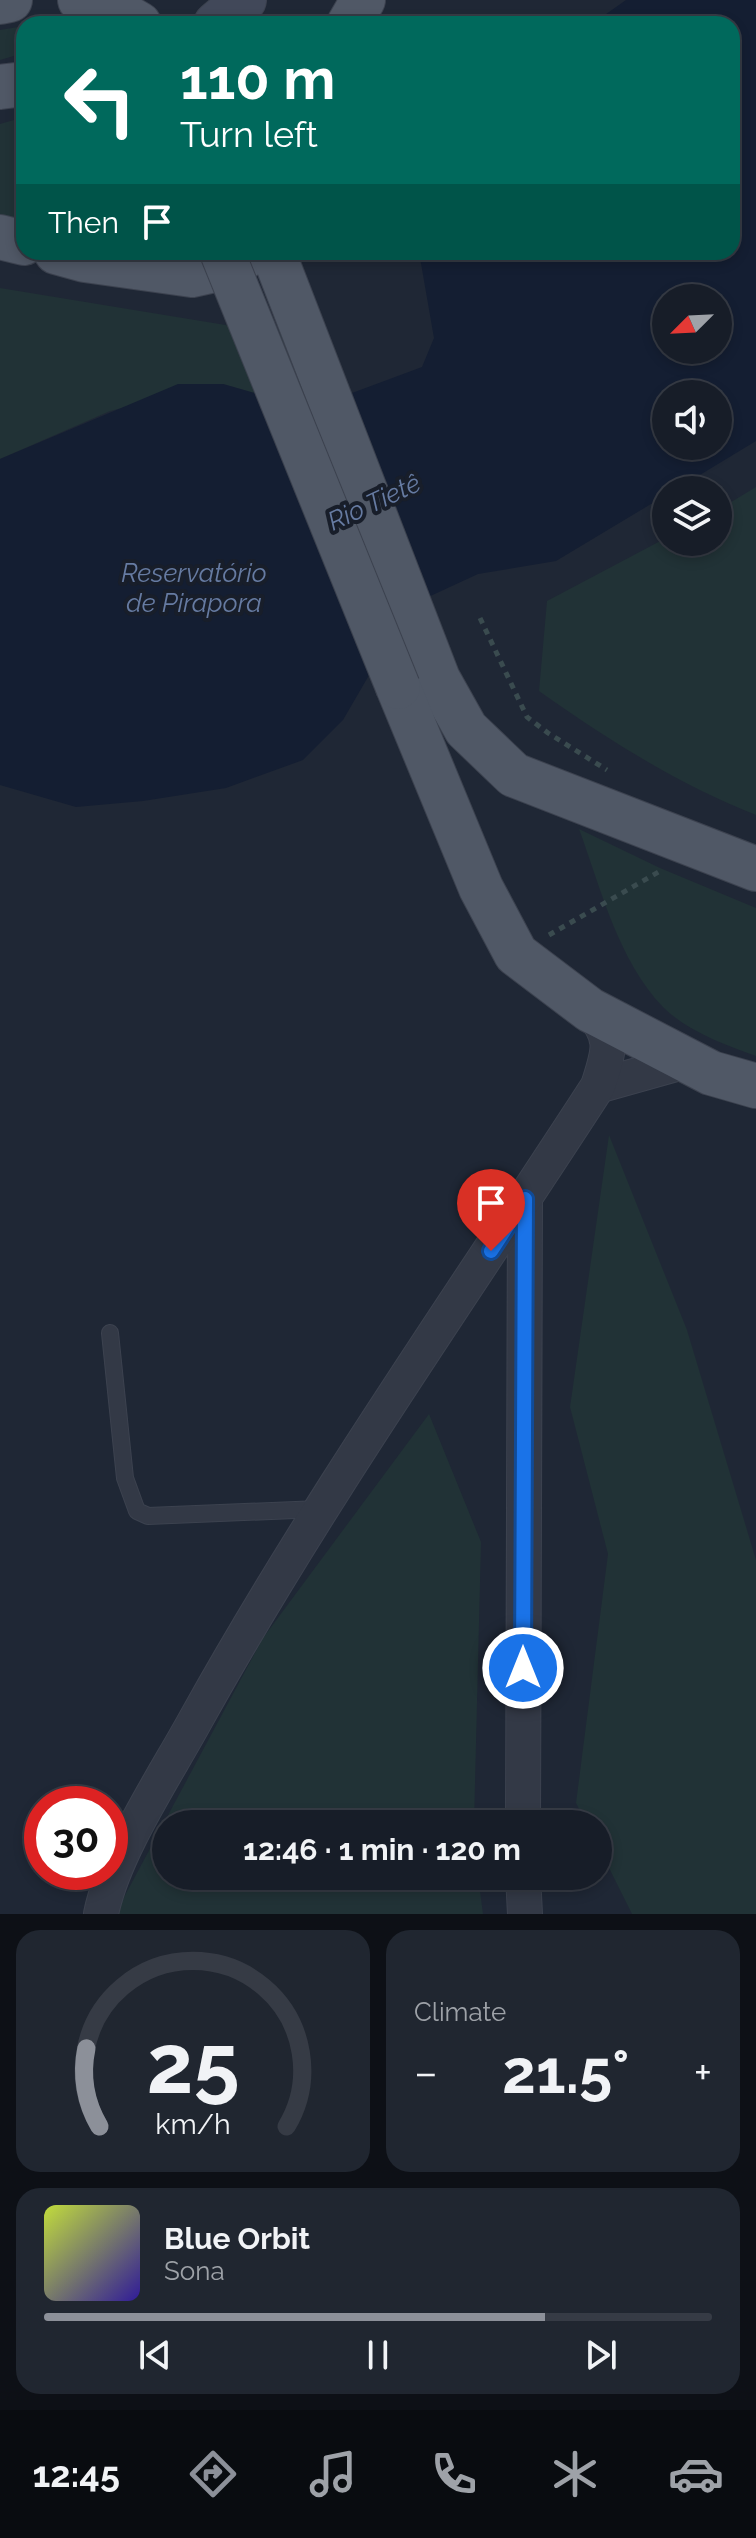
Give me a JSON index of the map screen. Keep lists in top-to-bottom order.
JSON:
{
  "water": ["Rio Tietê", "Reservatório de Pirapora"],
  "north": "bottom left",
  "page": {
    "turn": ["110 m", "Turn left"],
    "then": "Then",
    "limit": "30",
    "trip": "12:46 · 1 min · 120 m",
    "tile": "Climate",
    "heat": ["−", "21.5°", "+"],
    "song": ["Blue Orbit", "Sona"],
    "tabs": "12:45",
    "gauge": ["25", "km/h"]
  }
}
